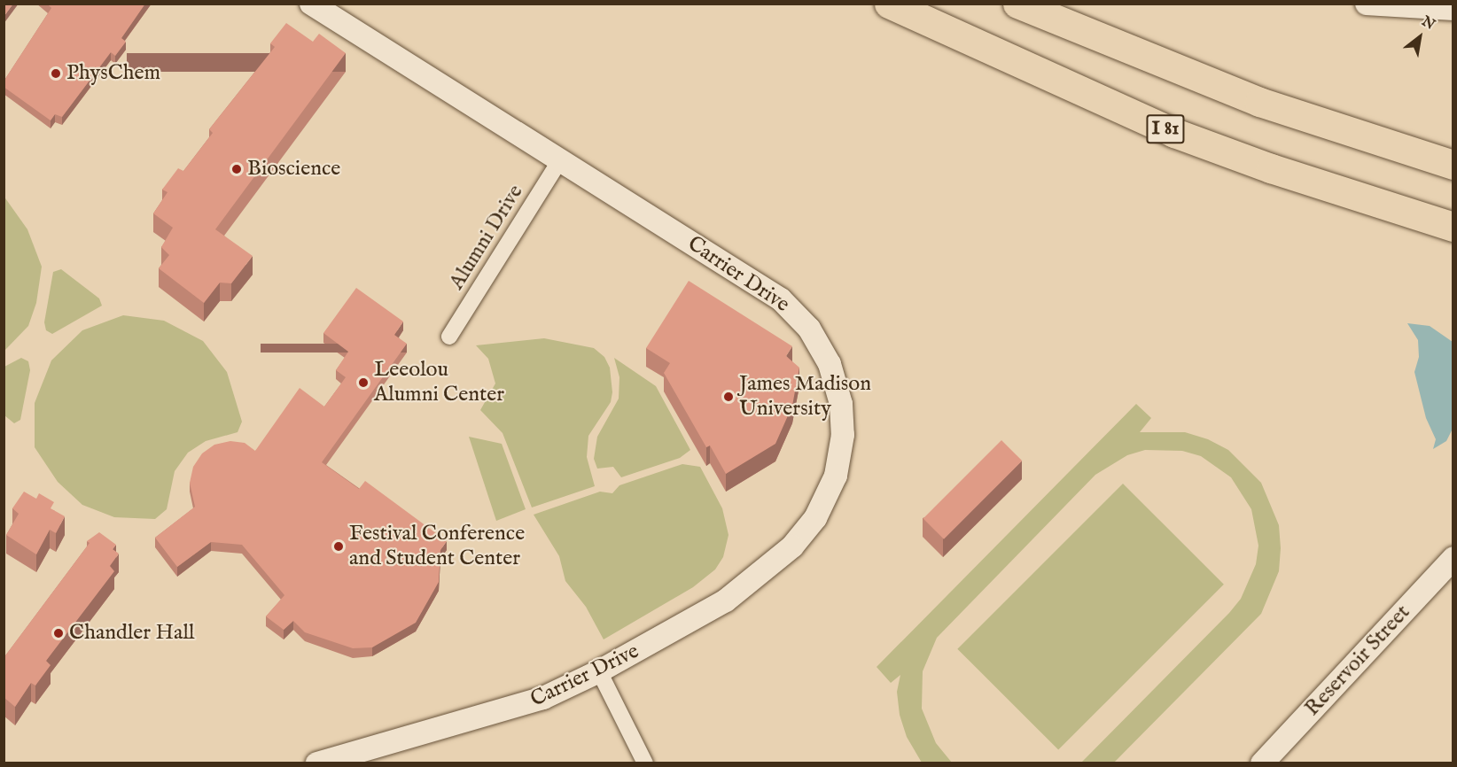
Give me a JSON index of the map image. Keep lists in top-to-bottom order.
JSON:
{
  "streets": {
    "highway": ["I 81"],
    "street": ["Alumni Drive", "Carrier Drive", "Reservoir Street"]
  },
  "crossings": [
    ["Alumni Drive", "Carrier Drive"]
  ],
  "places": [
    "PhysChem",
    "Bioscience",
    "Leeolou Alumni Center",
    "James Madison University",
    "Festival Conference and Student Center",
    "Chandler Hall"
  ],
  "north": "top right"
}
